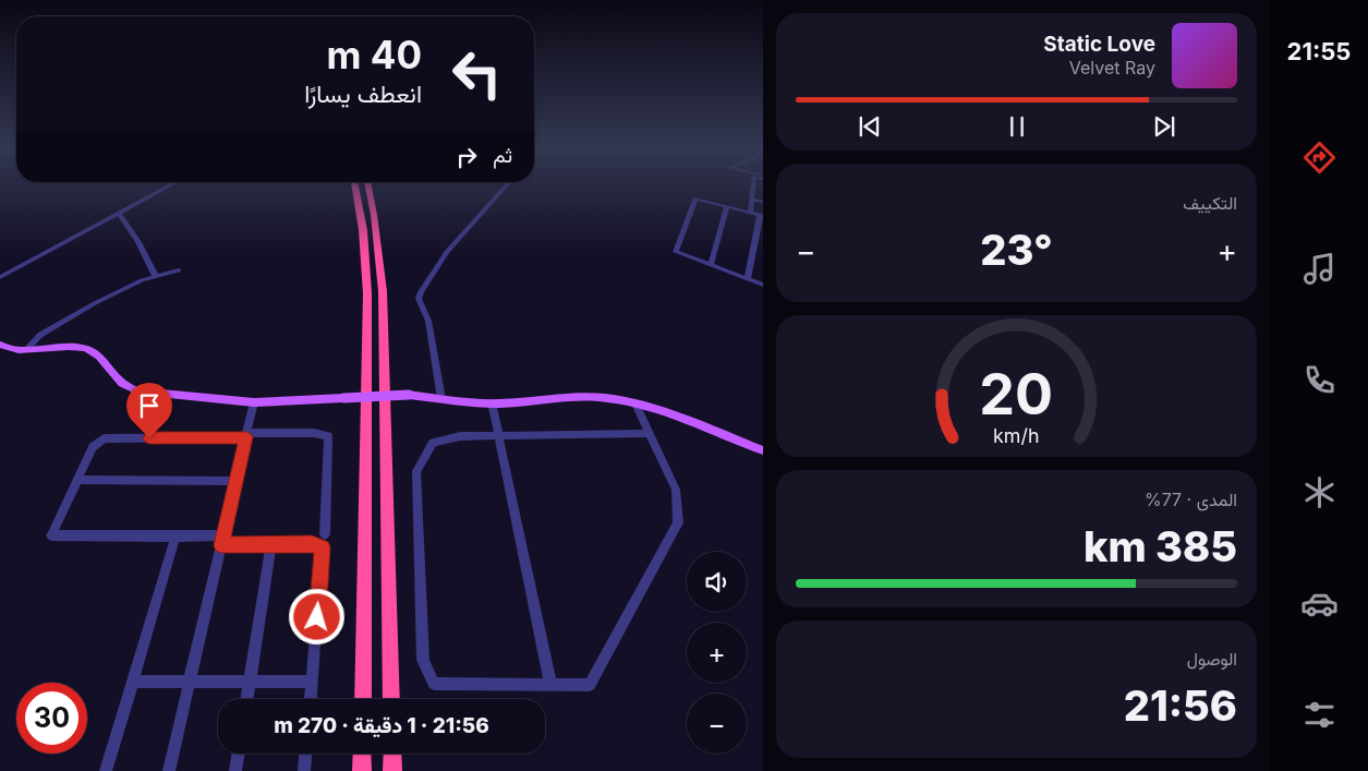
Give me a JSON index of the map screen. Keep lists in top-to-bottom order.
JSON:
{
  "page": {
    "tabs": "21:55",
    "turn": ["40 m", "انعطف يسارًا"],
    "song": ["Static Love", "Velvet Ray"],
    "then": "ثم",
    "tile": [
      "التكييف",
      ["المدى · 77%", "385 km"],
      ["الوصول", "21:56"]
    ],
    "heat": ["−", "23°", "+"],
    "map_buttons": ["+", "−"],
    "limit": "30",
    "trip": "21:56 · 1 دقيقة · 270 m",
    "gauge": ["20", "km/h"]
  }
}
